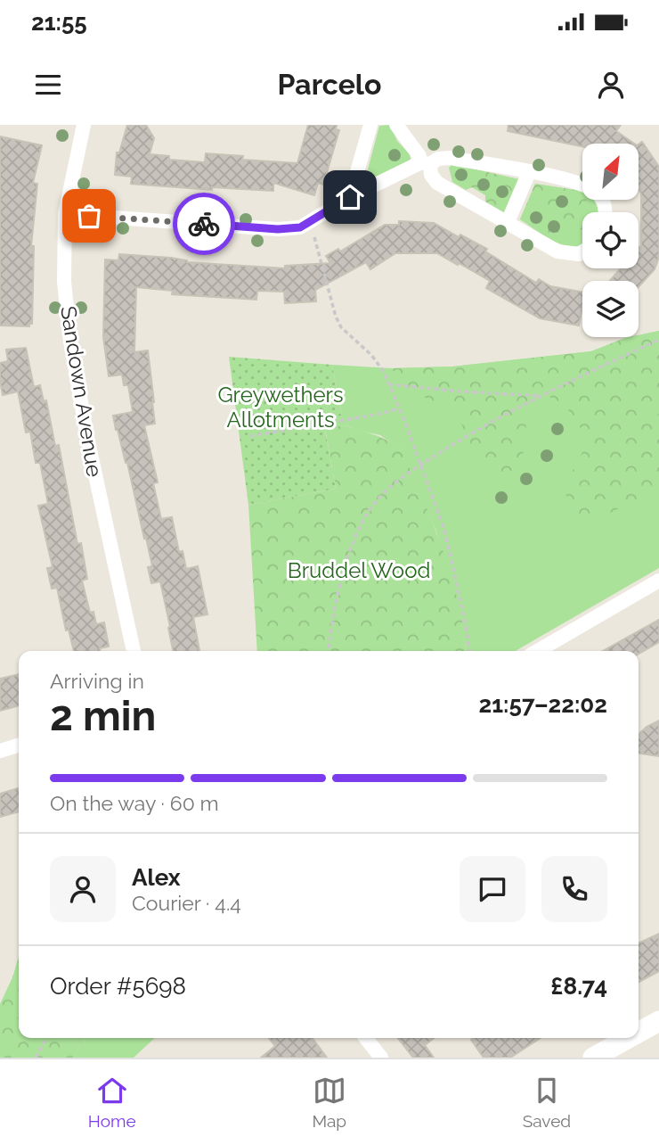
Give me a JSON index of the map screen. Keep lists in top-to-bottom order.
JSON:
{
  "streets": {
    "street": ["Sandown Avenue"]
  },
  "parks": ["Greywethers Allotments", "Bruddel Wood"],
  "north": "top right",
  "page": {
    "status": "21:55",
    "header": "Parcelo",
    "heading": ["2 min", "Arriving in", "21:57–22:02"],
    "panel": [
      "Alex",
      "Courier · 4.4",
      "Order #5698",
      "£8.74"
    ],
    "bar": "On the way · 60 m",
    "tabs": ["Home", "Map", "Saved"]
  }
}
